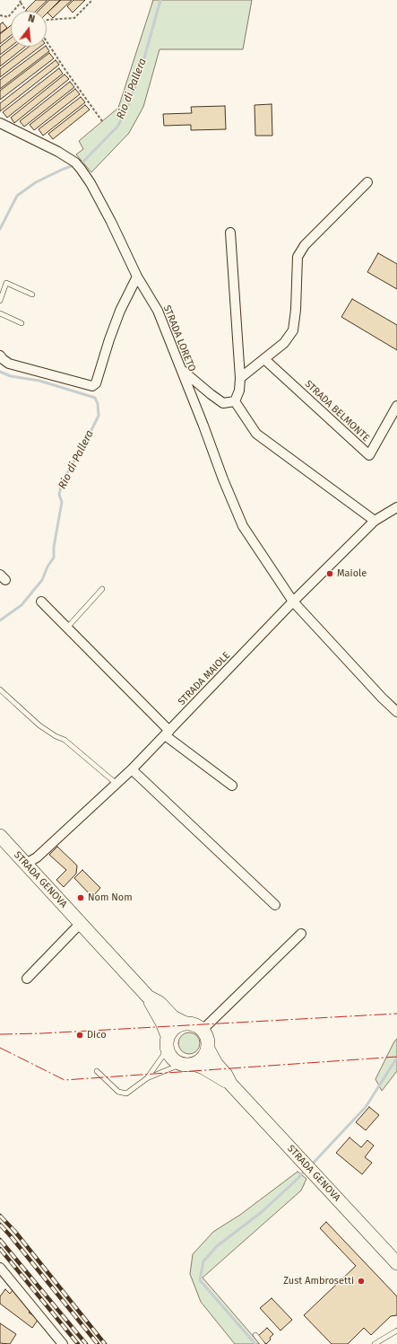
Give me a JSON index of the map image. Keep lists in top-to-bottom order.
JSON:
{
  "streets": {
    "main road": ["STRADA GENOVA"],
    "street": ["STRADA LORETO", "STRADA BELMONTE", "STRADA MAIOLE"]
  },
  "crossings": [
    ["STRADA LORETO", "STRADA MAIOLE"],
    ["STRADA MAIOLE", "STRADA GENOVA"]
  ],
  "water": ["Rio di Pallera"],
  "places": [
    "Maiole",
    "Nom Nom",
    "Dico",
    "Zust Ambrosetti"
  ],
  "north": "top"
}
